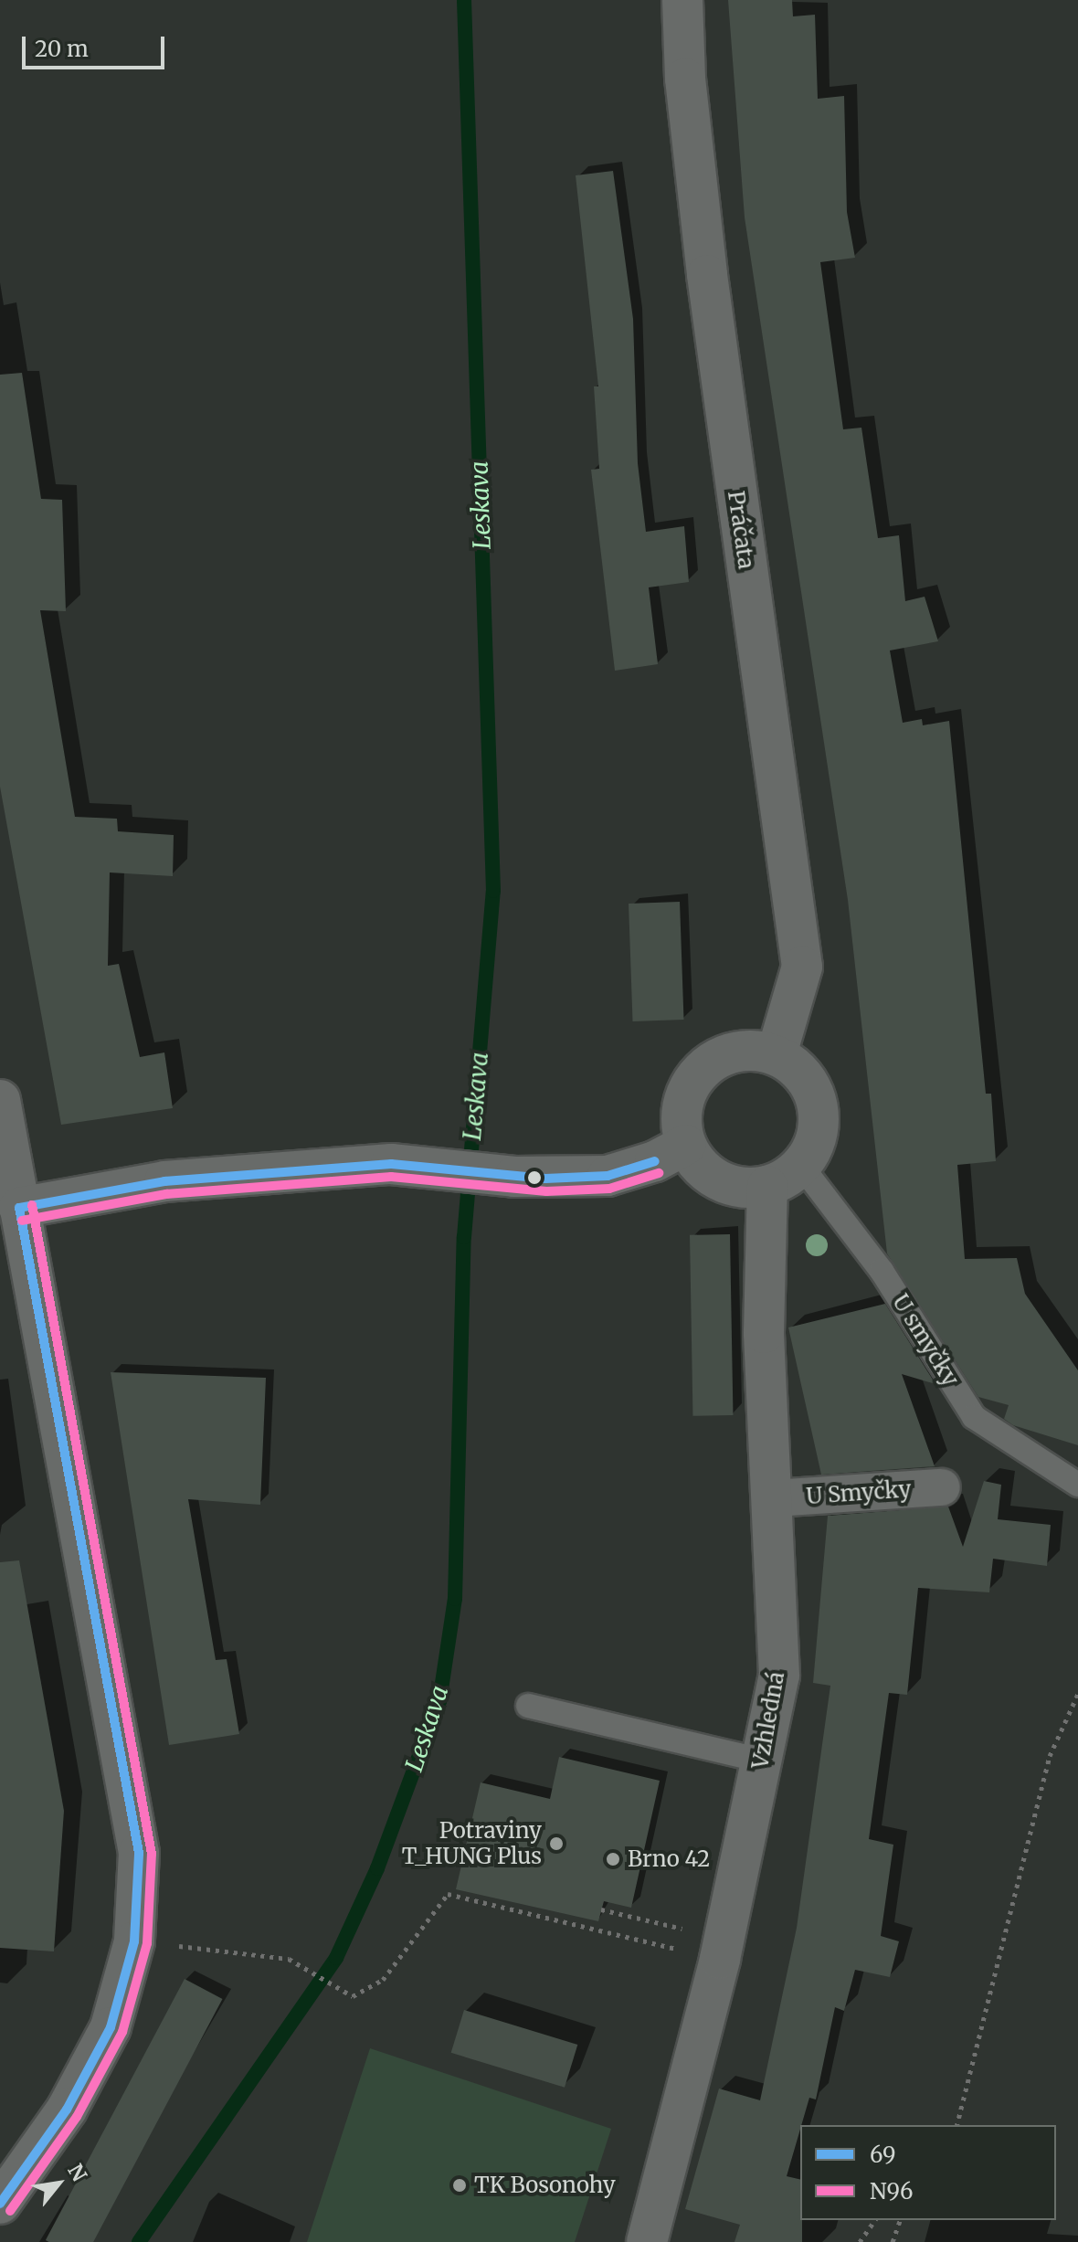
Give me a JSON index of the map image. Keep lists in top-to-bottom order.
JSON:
{
  "streets": {
    "street": ["Práčata", "U Smyčky", "Vzhledná"],
    "lane": ["U smyčky"]
  },
  "crossings": [
    ["Práčata", "U smyčky"],
    ["Práčata", "Vzhledná"],
    ["U smyčky", "Vzhledná"],
    ["U Smyčky", "Vzhledná"]
  ],
  "water": ["Leskava"],
  "places": ["Potraviny T_HUNG Plus", "Brno 42", "TK Bosonohy"],
  "lines": ["transit line 69", "transit line N96"],
  "legend": ["69", "N96"],
  "scale_bar": "20 m",
  "north": "top right"
}
